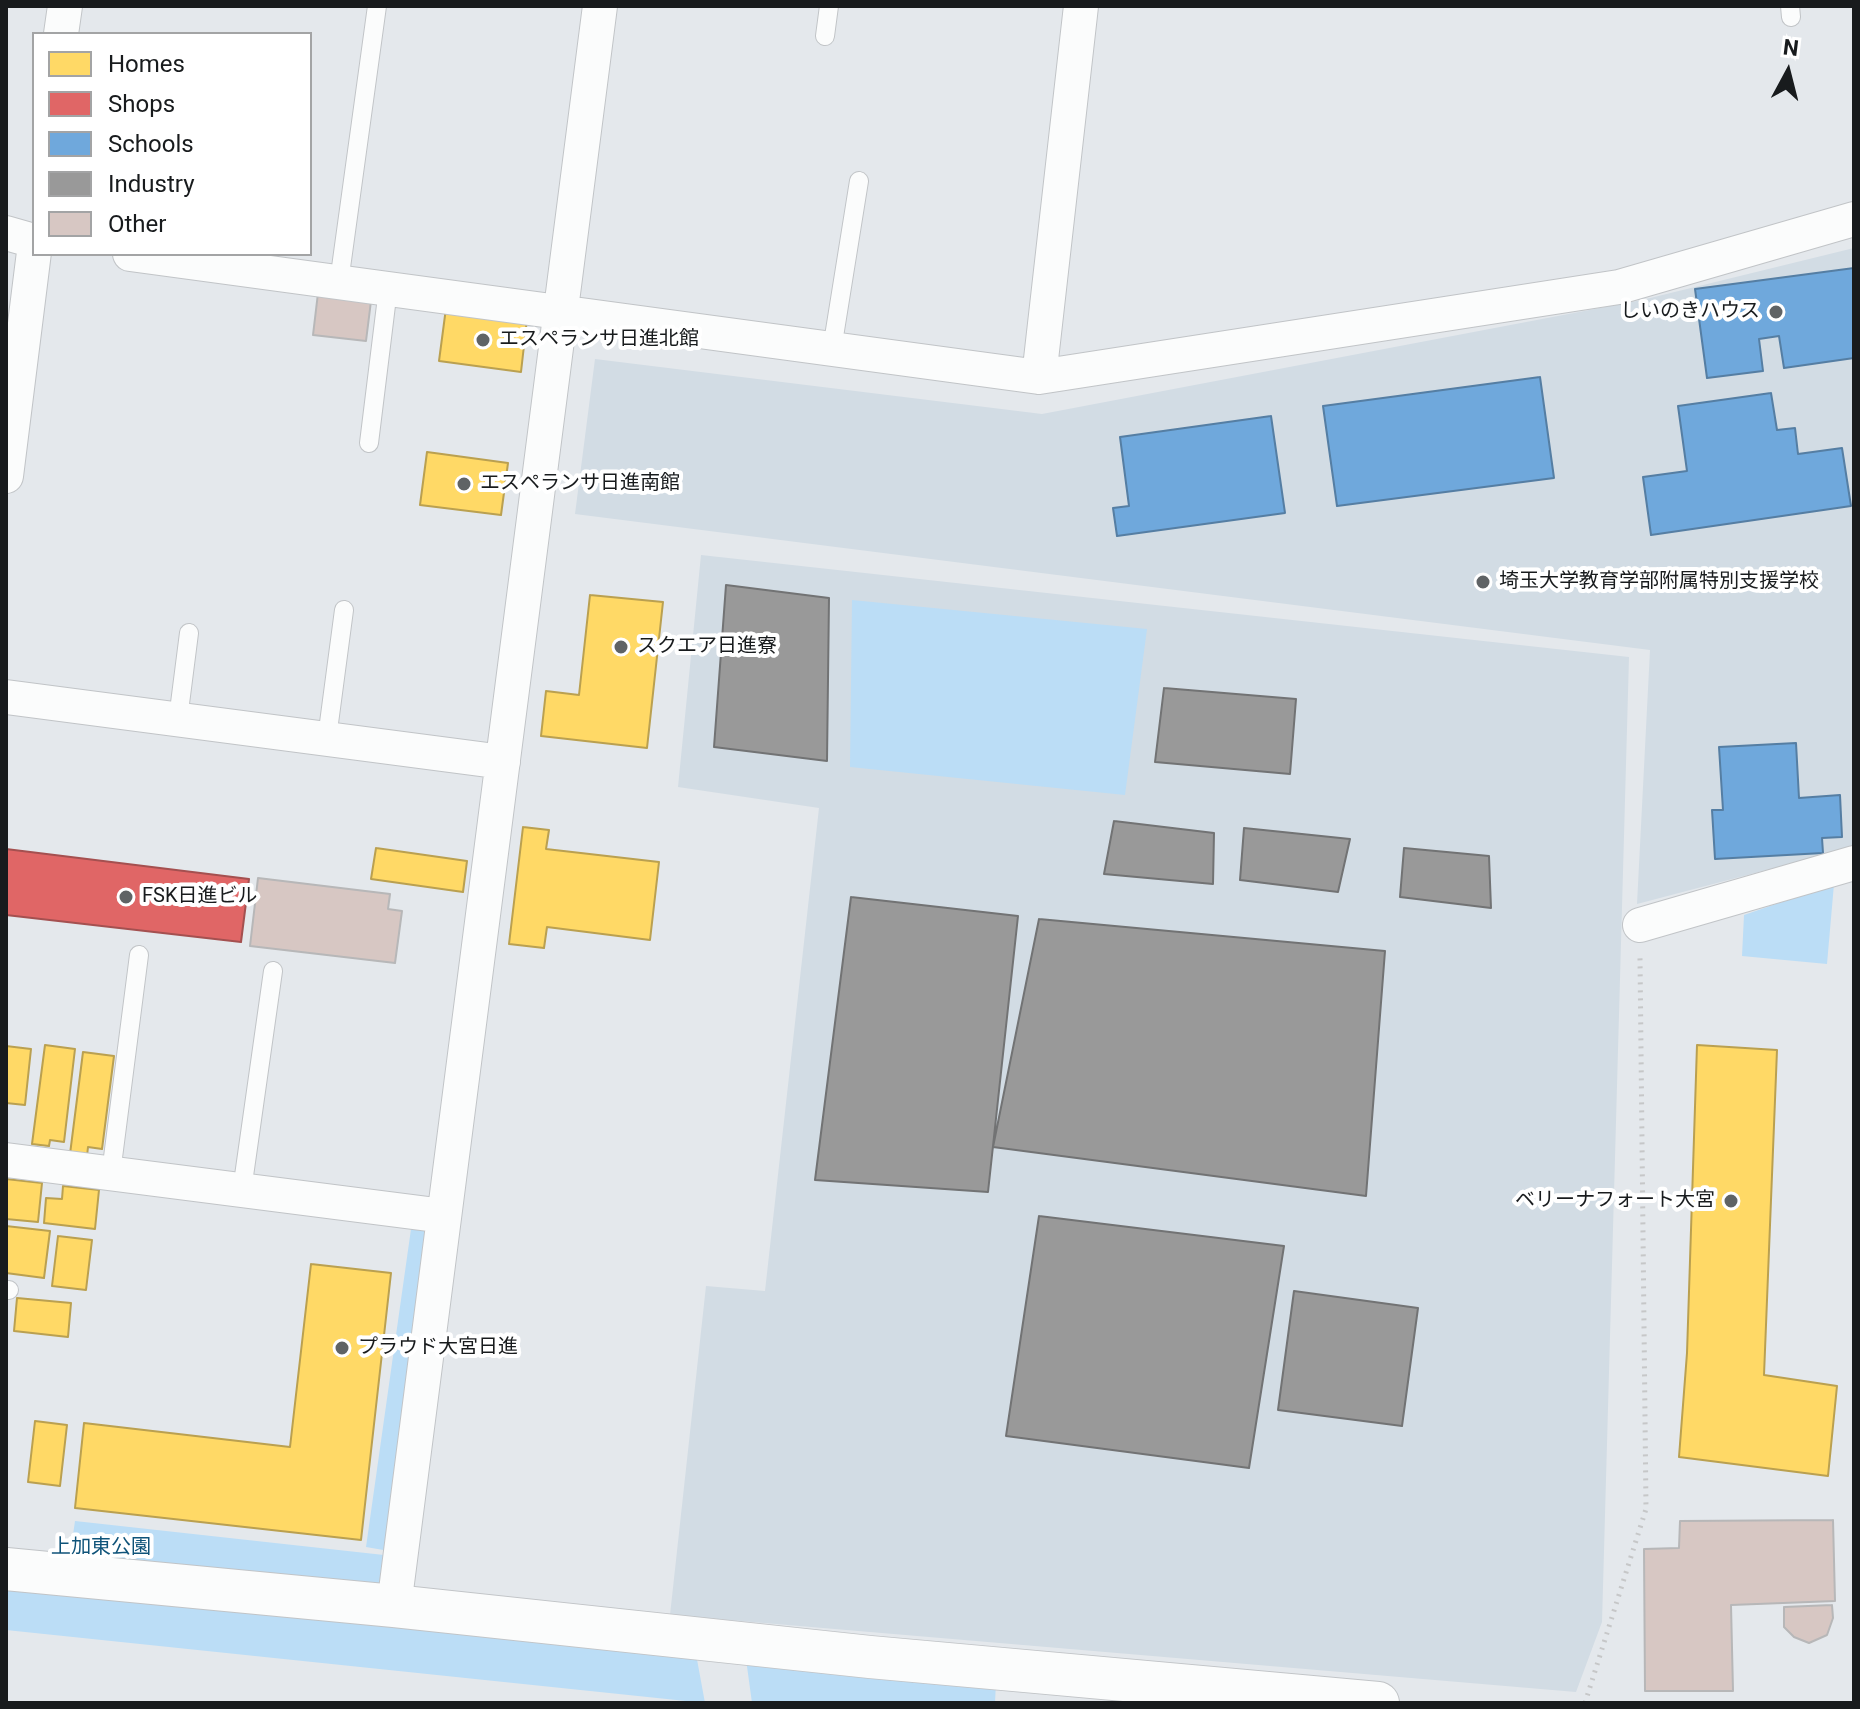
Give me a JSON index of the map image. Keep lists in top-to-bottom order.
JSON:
{
  "parks": ["上加東公園"],
  "places": [
    "しいのきハウス",
    "エスペランサ日進北館",
    "エスペランサ日進南館",
    "埼玉大学教育学部附属特別支援学校",
    "スクエア日進寮",
    "FSK日進ビル",
    "ベリーナフォート大宮",
    "プラウド大宮日進"
  ],
  "legend": [
    "Homes",
    "Shops",
    "Schools",
    "Industry",
    "Other"
  ],
  "north": "top"
}
